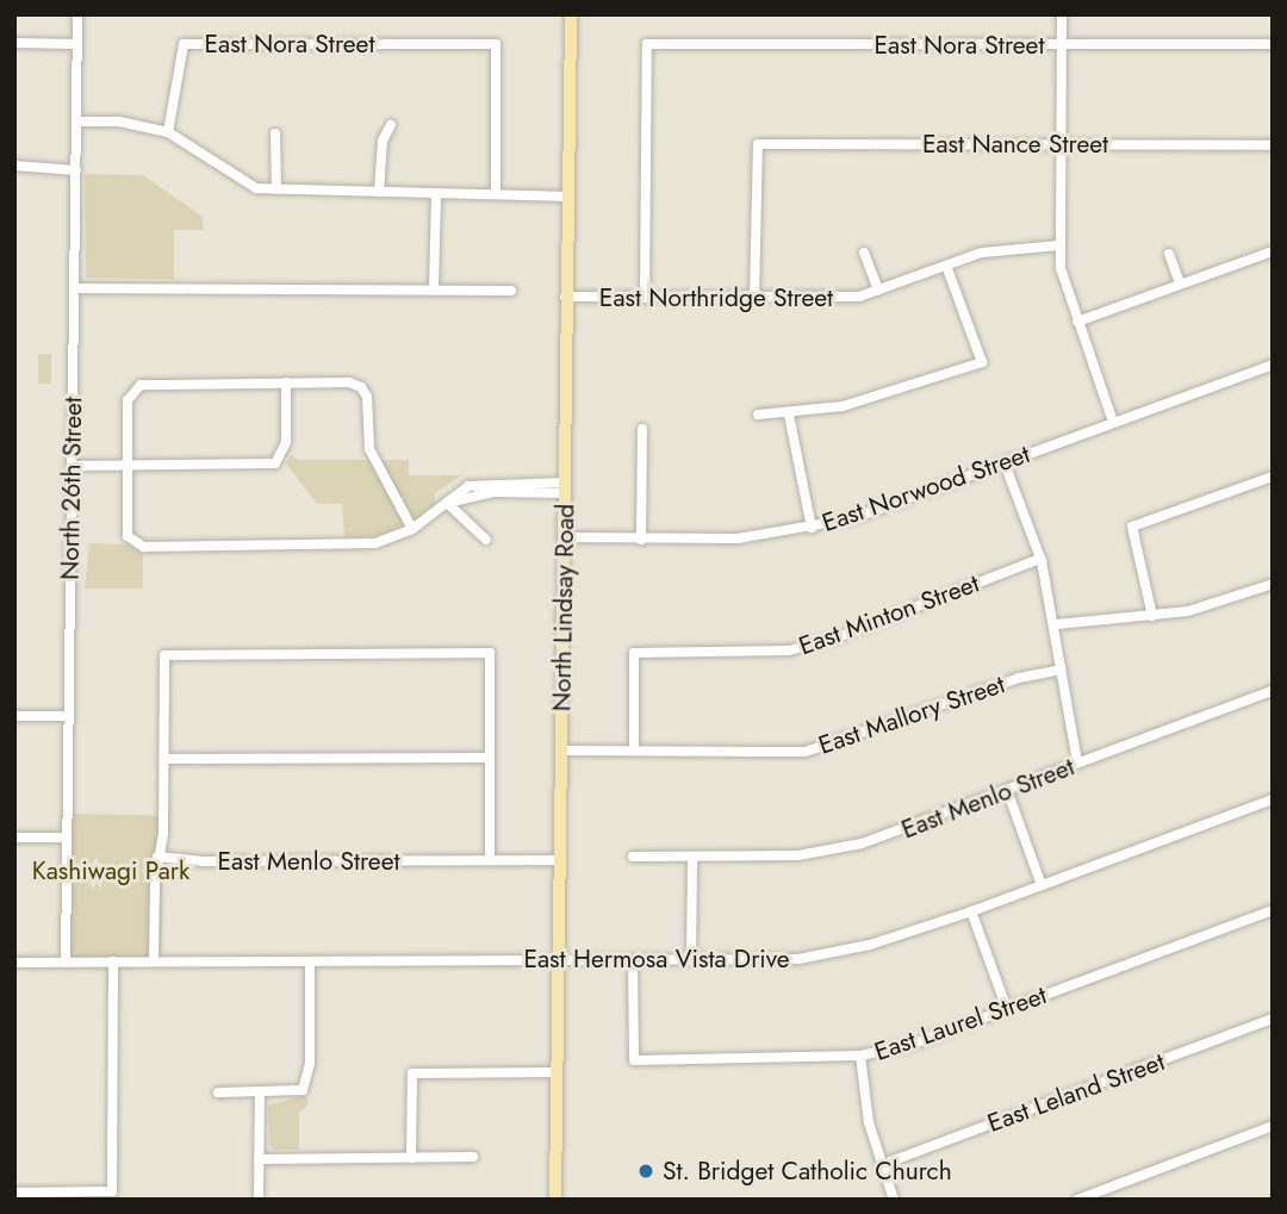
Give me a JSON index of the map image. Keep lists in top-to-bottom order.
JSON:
{
  "streets": {
    "main road": ["North Lindsay Road"],
    "street": [
      "East Nora Street",
      "East Nance Street",
      "East Northridge Street",
      "North 26th Street",
      "East Norwood Street",
      "East Minton Street",
      "East Mallory Street",
      "East Menlo Street",
      "East Hermosa Vista Drive",
      "East Laurel Street",
      "East Leland Street"
    ]
  },
  "crossings": [
    ["East Nora Street", "East Northridge Street"],
    ["East Nance Street", "East Northridge Street"],
    ["East Northridge Street", "North Lindsay Road"],
    ["North 26th Street", "East Hermosa Vista Drive"],
    ["East Norwood Street", "North Lindsay Road"],
    ["North Lindsay Road", "East Mallory Street"],
    ["North Lindsay Road", "East Menlo Street"],
    ["North Lindsay Road", "East Hermosa Vista Drive"],
    ["East Minton Street", "East Mallory Street"],
    ["East Hermosa Vista Drive", "East Laurel Street"]
  ],
  "parks": ["Kashiwagi Park"],
  "places": ["St. Bridget Catholic Church"]
}
